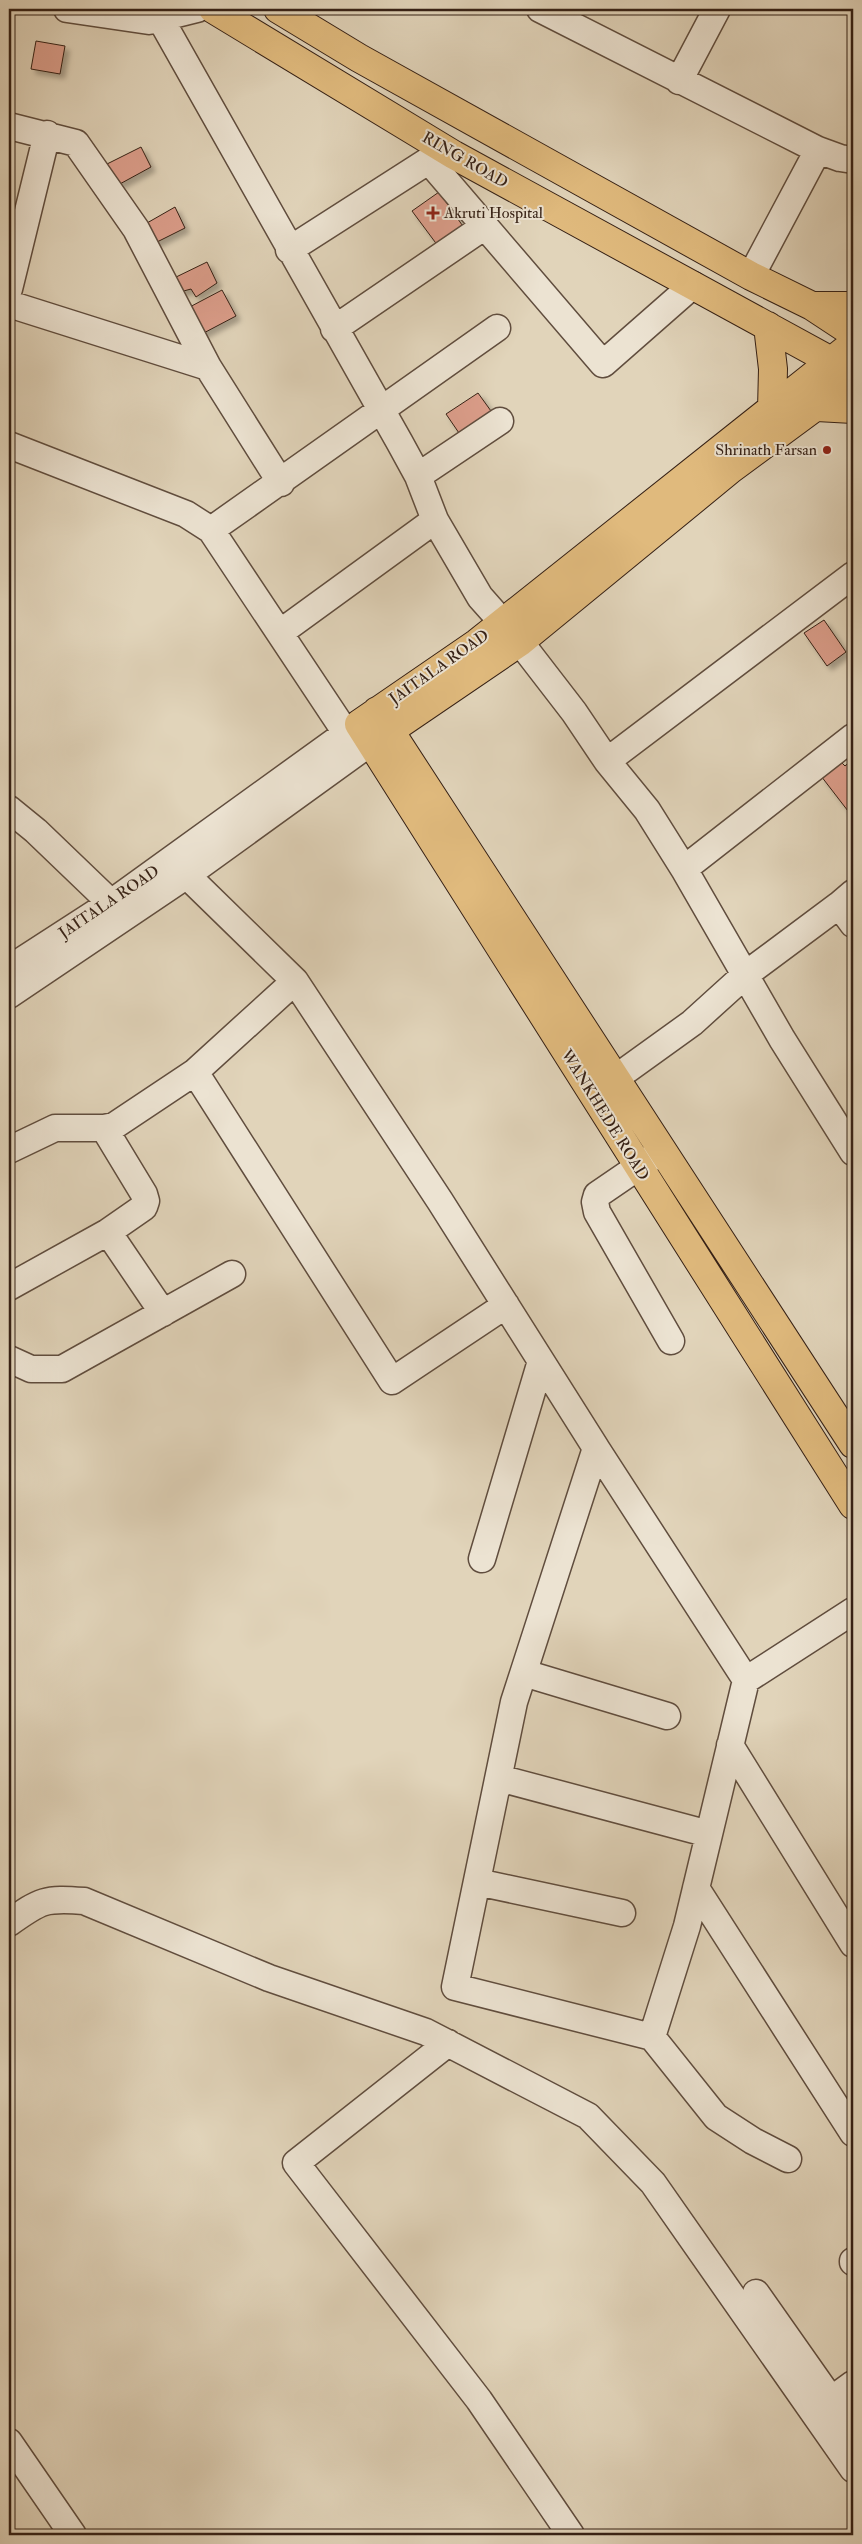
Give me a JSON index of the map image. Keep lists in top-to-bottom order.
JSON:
{
  "streets": {
    "main road": ["RING ROAD", "JAITALA ROAD", "WANKHEDE ROAD"]
  },
  "crossings": [
    ["RING ROAD", "JAITALA ROAD"],
    ["JAITALA ROAD", "WANKHEDE ROAD"]
  ],
  "places": {
    "health": ["Akruti Hospital"],
    "other": ["Shrinath Farsan"]
  }
}
